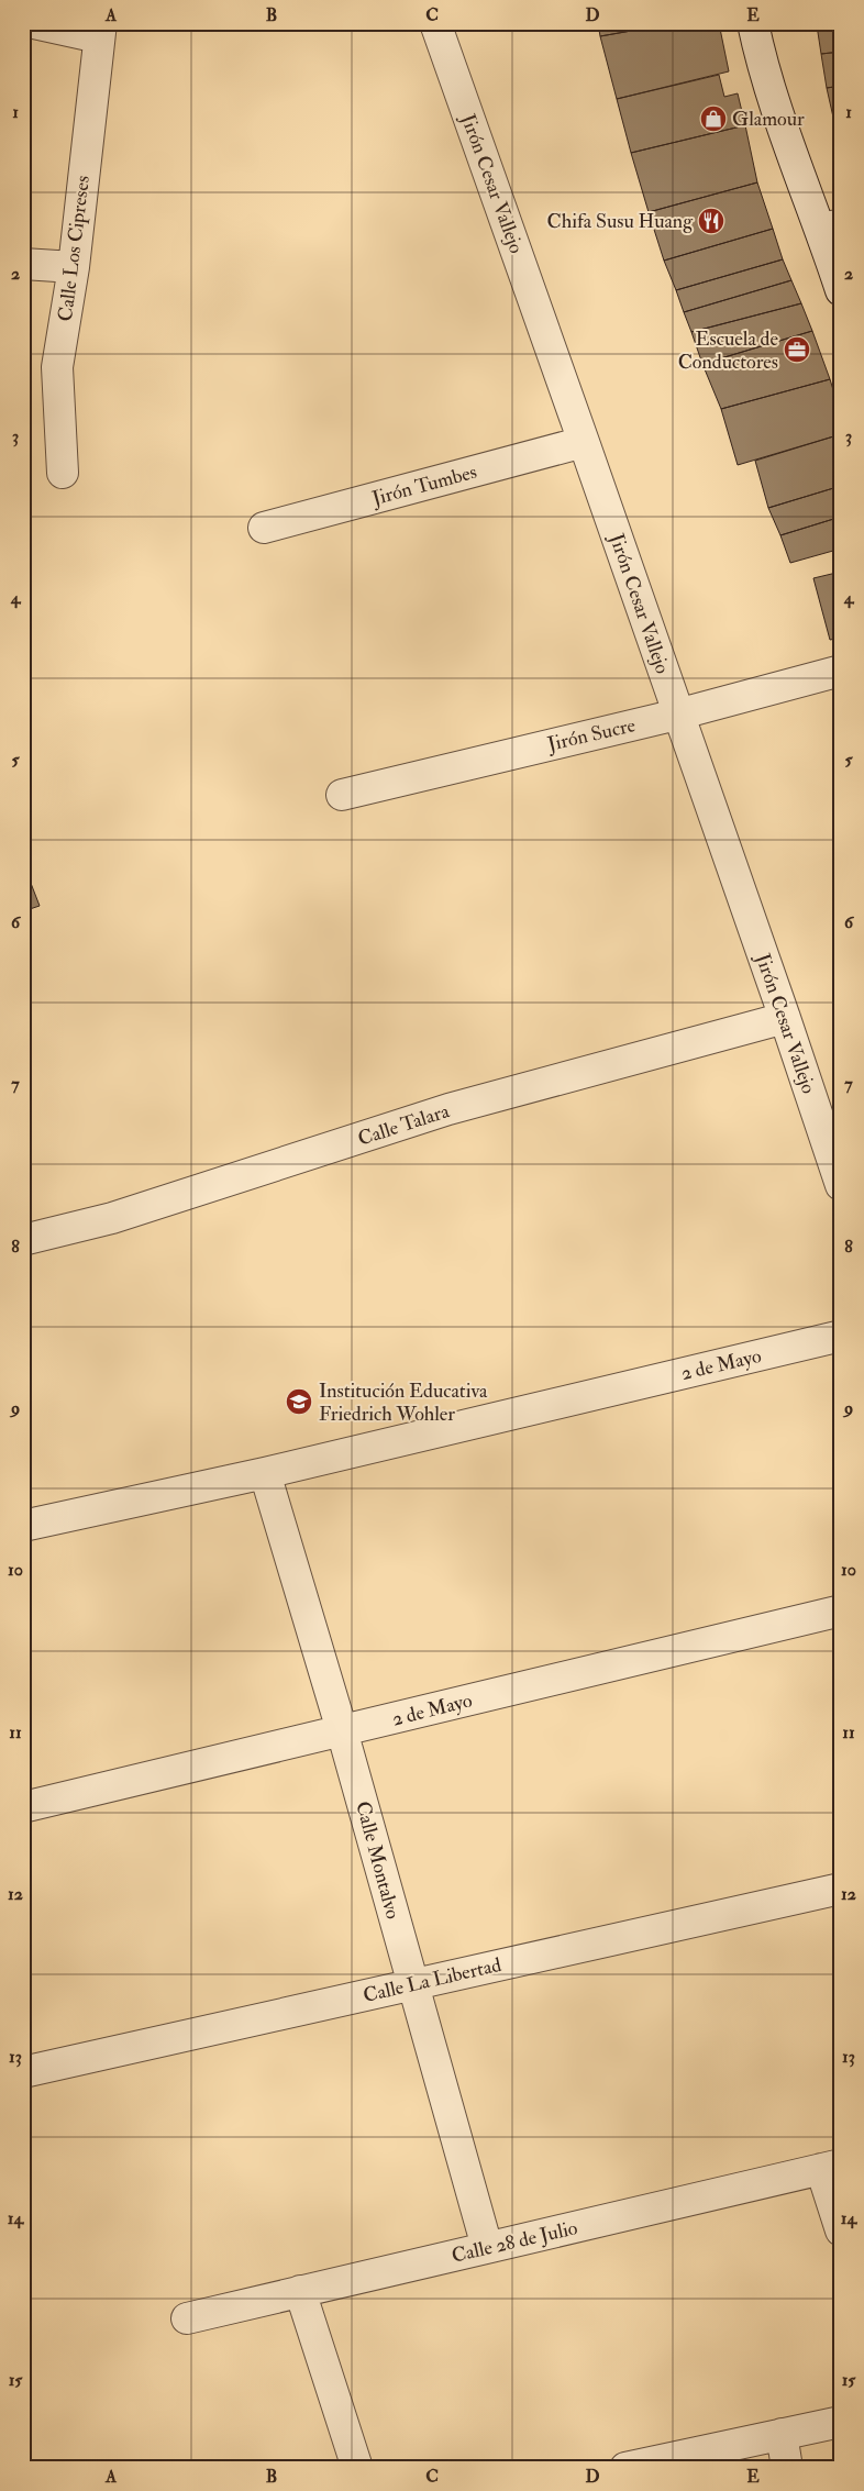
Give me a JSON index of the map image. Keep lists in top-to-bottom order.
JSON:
{
  "streets": {
    "street": [
      "Jirón Cesar Vallejo",
      "Calle Los Cipreses",
      "Jirón Tumbes",
      "Jirón Sucre",
      "Calle Talara",
      "2 de Mayo",
      "Calle Montalvo",
      "Calle La Libertad",
      "Calle 28 de Julio"
    ]
  },
  "crossings": [
    ["Jirón Cesar Vallejo", "Jirón Tumbes"],
    ["Jirón Cesar Vallejo", "Jirón Sucre"],
    ["Jirón Cesar Vallejo", "Calle Talara"],
    ["2 de Mayo", "Calle Montalvo"],
    ["Calle Montalvo", "Calle La Libertad"],
    ["Calle Montalvo", "Calle 28 de Julio"]
  ],
  "places": {
    "shop": ["Glamour"],
    "restaurant": ["Chifa Susu Huang"],
    "office": ["Escuela de Conductores"],
    "school or university": ["Institución Educativa Friedrich Wohler"]
  },
  "grid": {
    "columns": [
      "A",
      "B",
      "C",
      "D",
      "E"
    ],
    "rows": [
      "1",
      "2",
      "3",
      "4",
      "5",
      "6",
      "7",
      "8",
      "9",
      "10",
      "11",
      "12",
      "13",
      "14",
      "15"
    ]
  }
}
